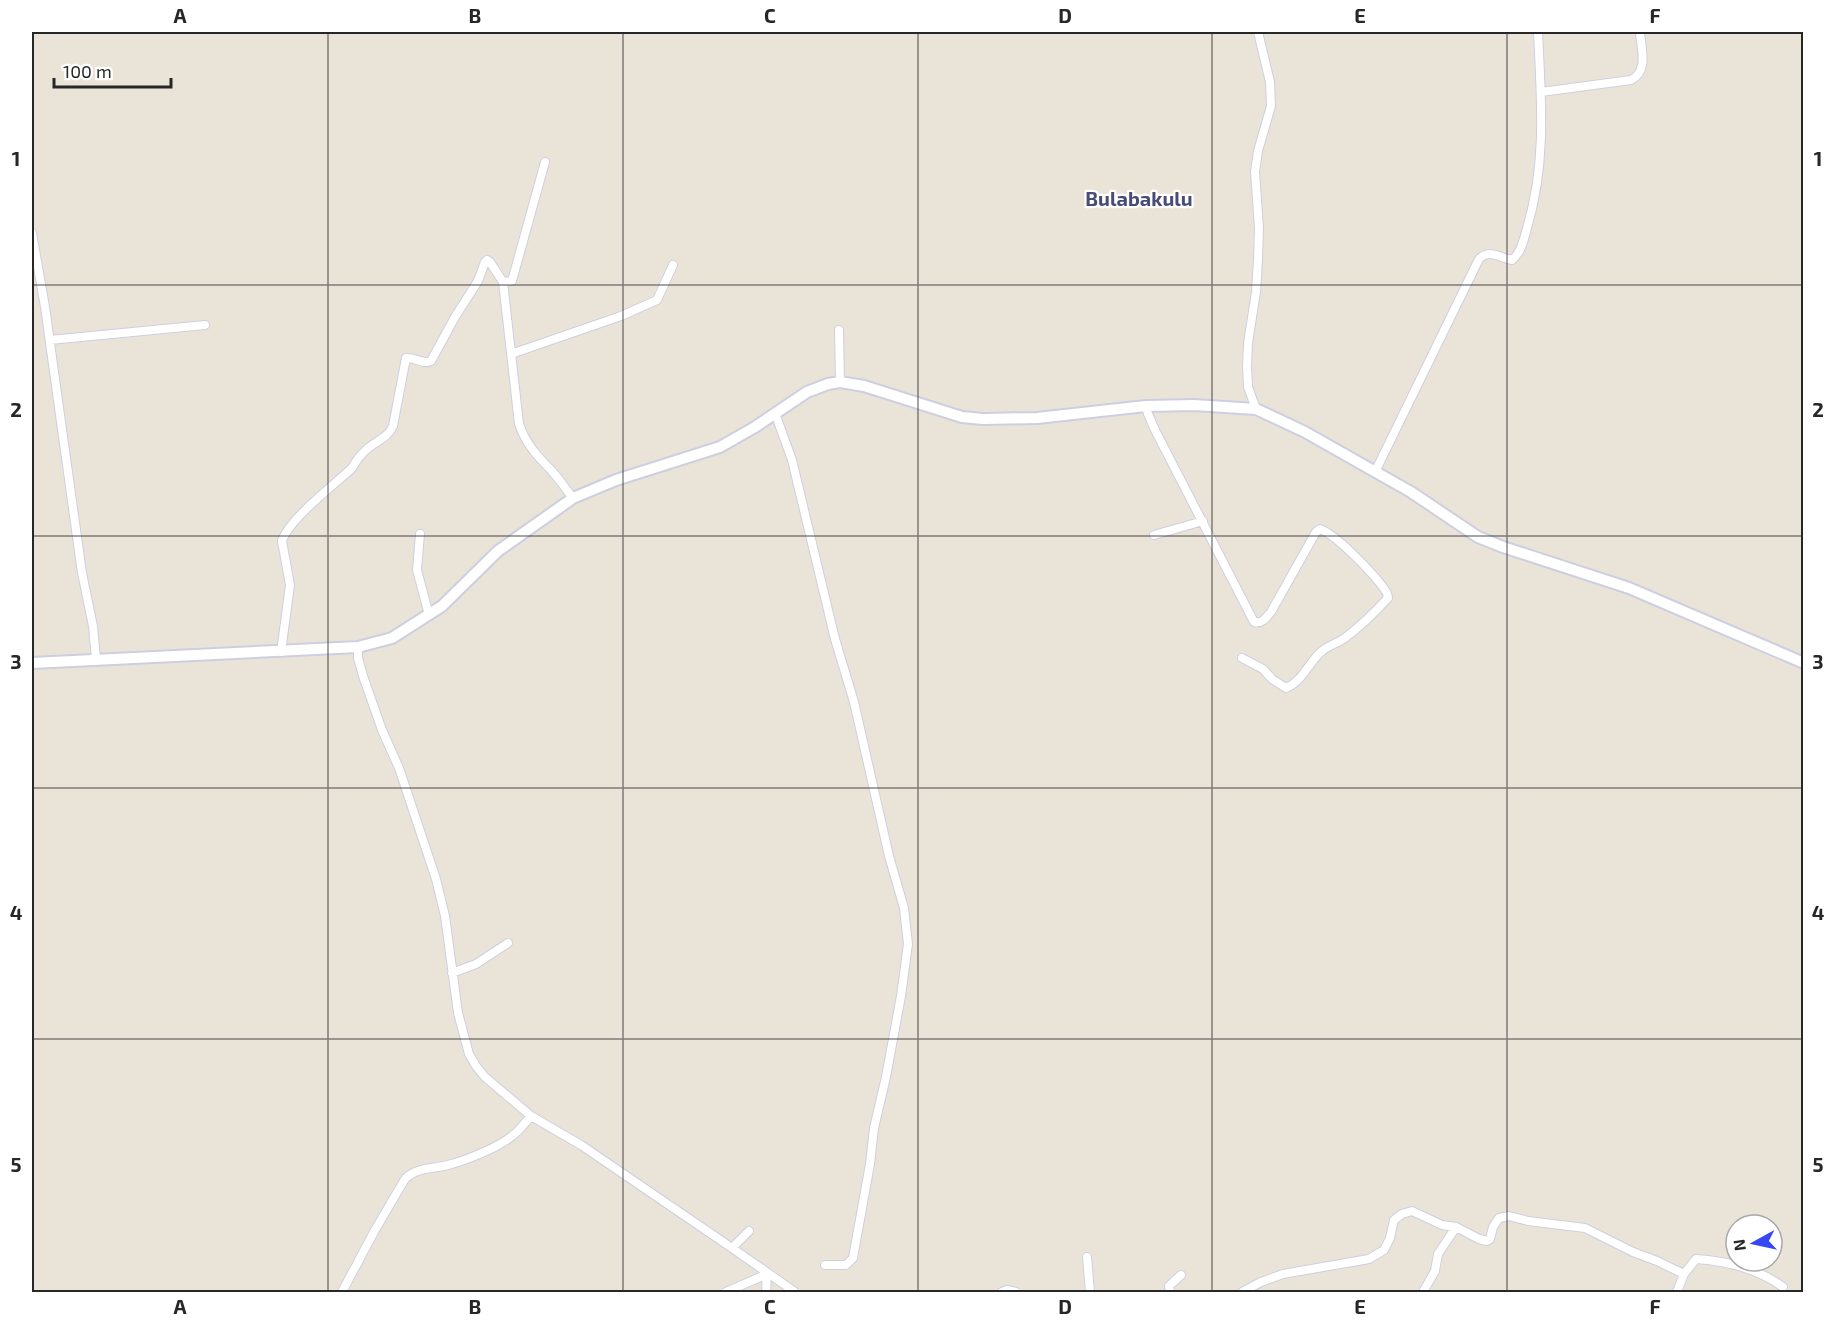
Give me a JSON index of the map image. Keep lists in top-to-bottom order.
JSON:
{
  "districts": ["Bulabakulu"],
  "scale_bar": "100 m",
  "north": "left",
  "grid": {
    "columns": [
      "A",
      "B",
      "C",
      "D",
      "E",
      "F"
    ],
    "rows": [
      "1",
      "2",
      "3",
      "4",
      "5"
    ]
  }
}
